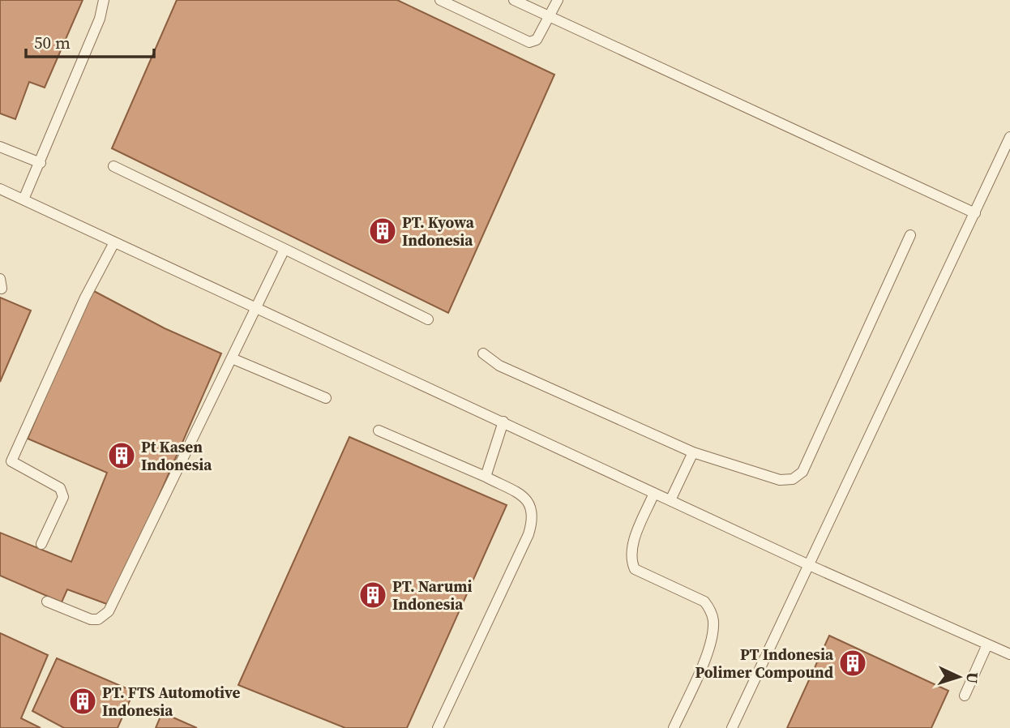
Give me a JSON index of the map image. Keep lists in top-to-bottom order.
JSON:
{
  "places": {
    "building": [
      "PT. Kyowa Indonesia",
      "Pt Kasen Indonesia",
      "PT. Narumi Indonesia",
      "PT Indonesia Polimer Compound",
      "PT. FTS Automotive Indonesia"
    ]
  },
  "scale_bar": "50 m",
  "north": "right"
}
